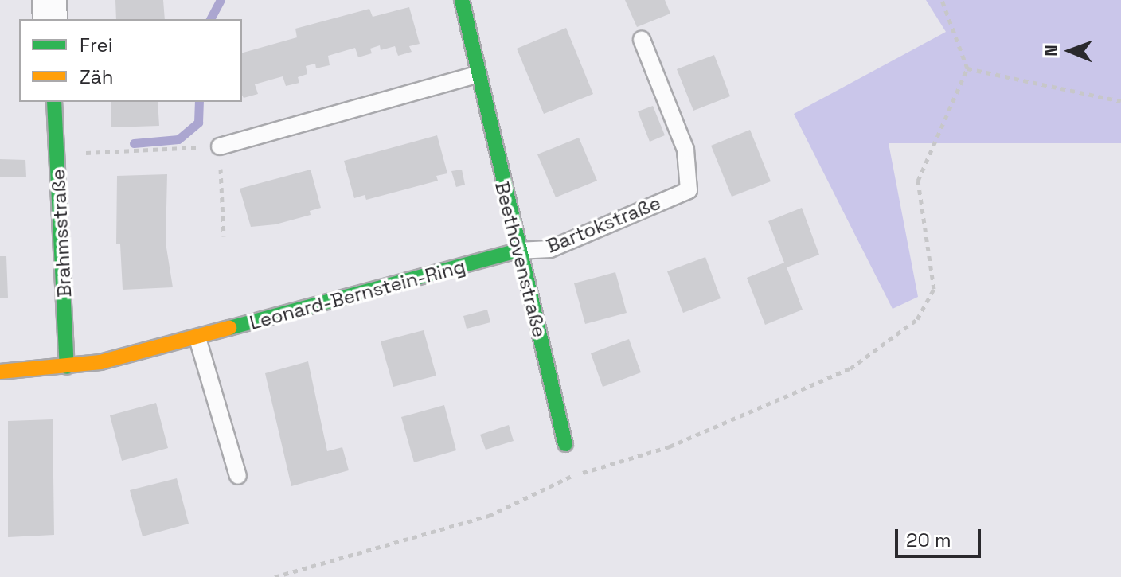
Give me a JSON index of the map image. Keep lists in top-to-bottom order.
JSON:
{
  "streets": {
    "street": ["Brahmsstraße", "Beethovenstraße", "Leonard-Bernstein-Ring"],
    "lane": ["Bartokstraße"]
  },
  "crossings": [
    ["Bartokstraße", "Beethovenstraße"],
    ["Bartokstraße", "Leonard-Bernstein-Ring"],
    ["Brahmsstraße", "Leonard-Bernstein-Ring"],
    ["Beethovenstraße", "Leonard-Bernstein-Ring"]
  ],
  "legend": ["Frei", "Zäh"],
  "scale_bar": "20 m",
  "north": "left"
}
